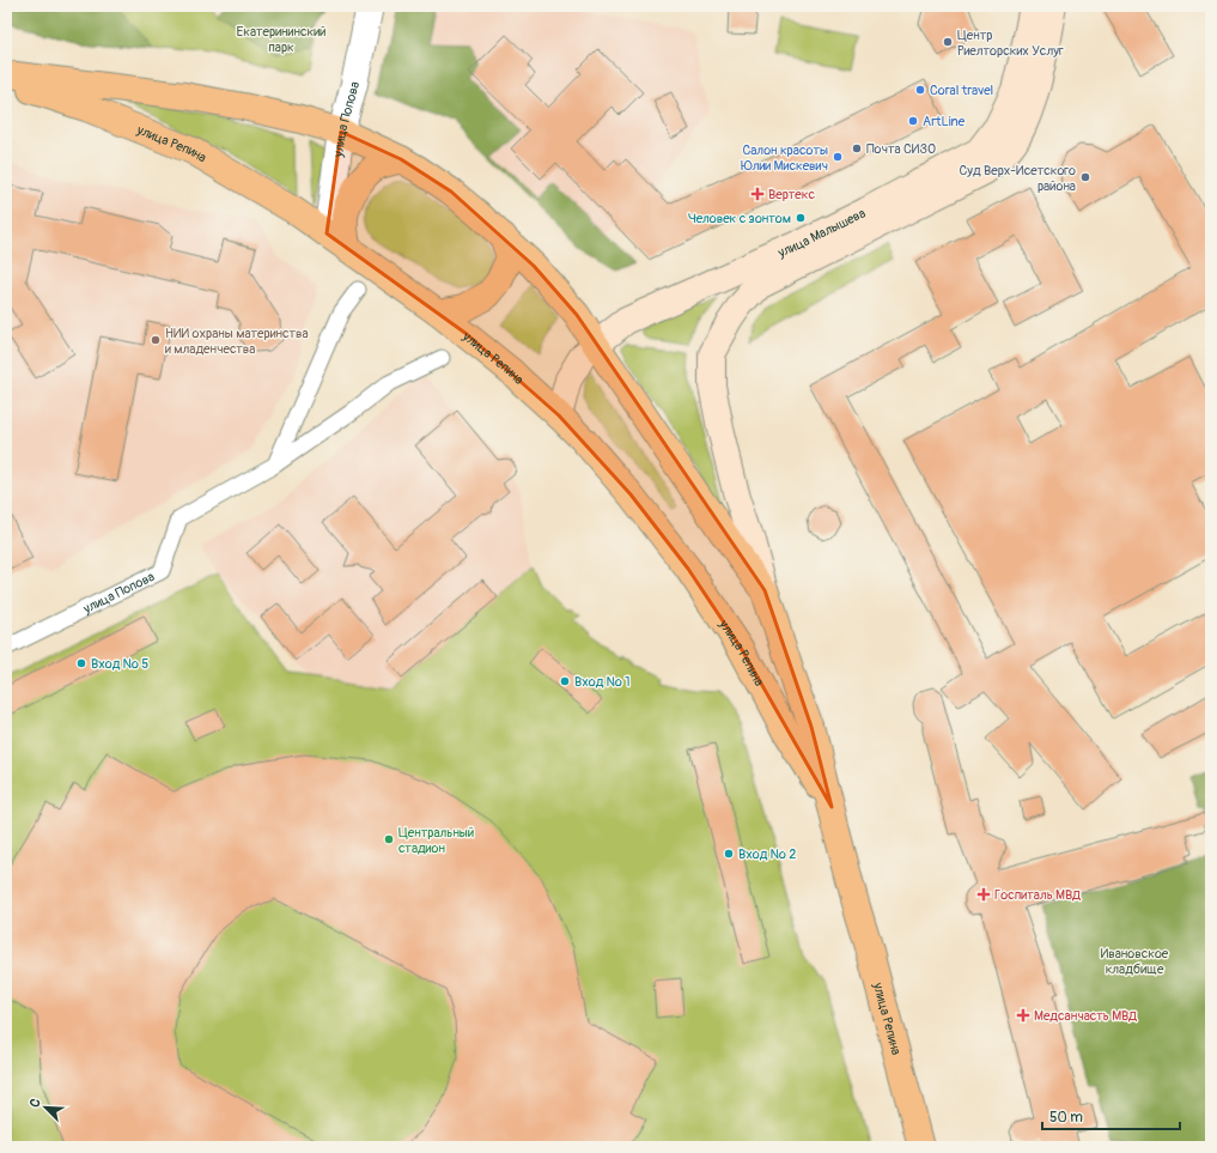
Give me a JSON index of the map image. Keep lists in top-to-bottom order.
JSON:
{
  "streets": {
    "main road": ["улица Репина", "улица Малышева"],
    "street": ["улица Попова"]
  },
  "crossings": [
    ["улица Попова", "улица Репина"],
    ["улица Репина", "улица Малышева"]
  ],
  "parks": ["Екатерининский парк", "Ивановское кладбище"],
  "places": {
    "other": [
      "Центр Риелторских Услуг",
      "Coral travel",
      "ArtLine",
      "Почта СИЗО",
      "Салон красоты Юлии Мискевич",
      "Суд Верх-Исетского района",
      "Человек с зонтом",
      "НИИ охраны материнства и младенчества",
      "Вход № 5",
      "Вход № 1",
      "Центральный стадион",
      "Вход № 2"
    ],
    "health": ["Вертекс", "Госпиталь МВД", "Медсанчасть МВД"]
  },
  "scale_bar": "50 m",
  "north": "top left"
}
